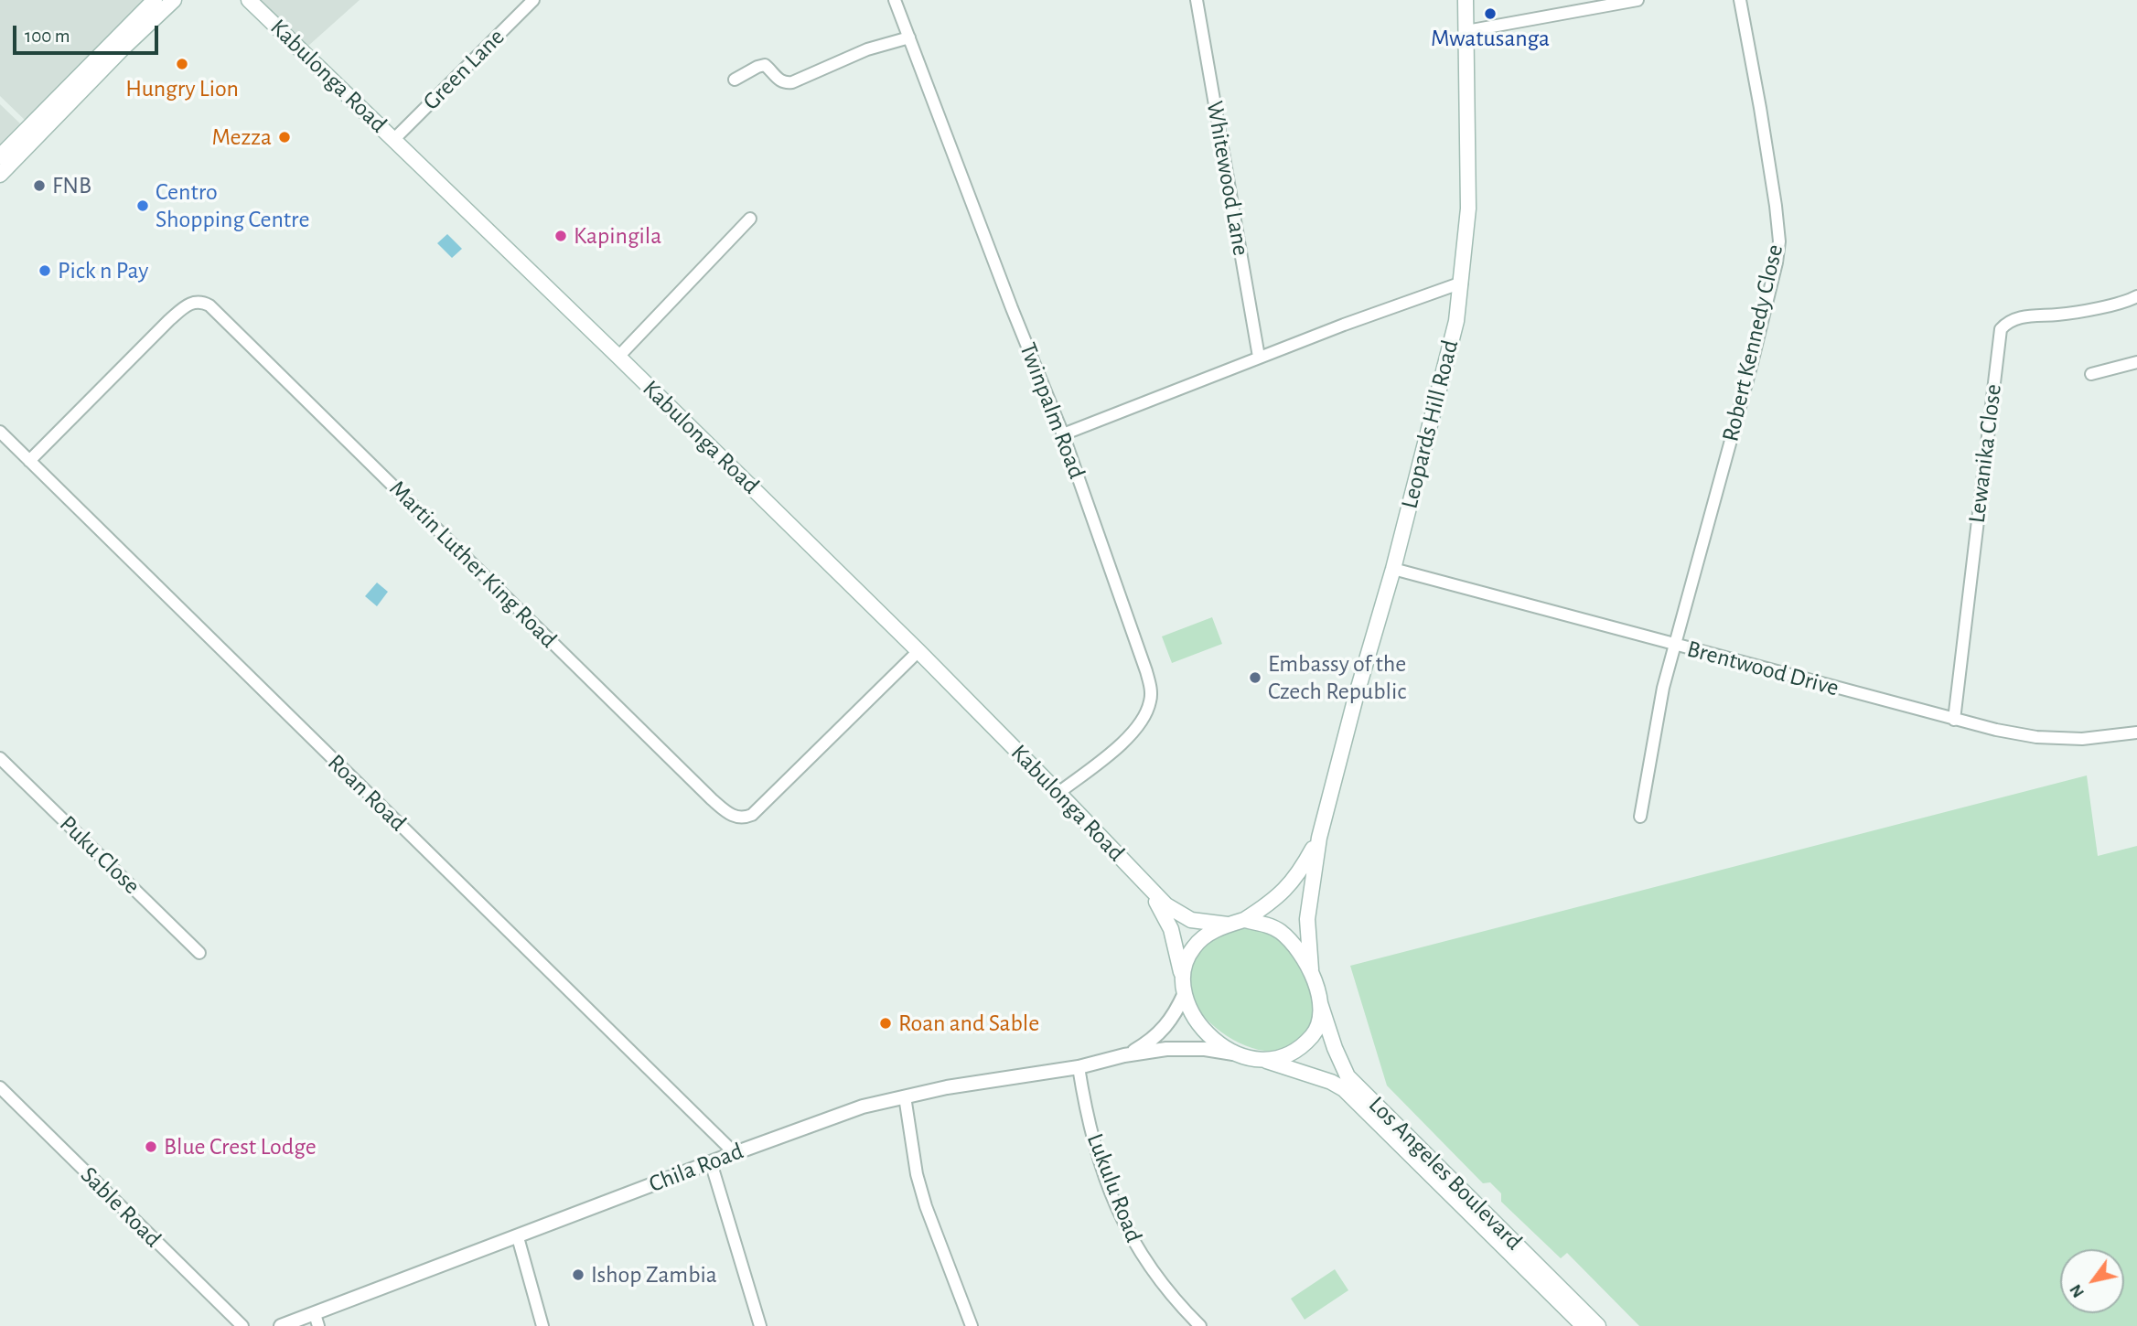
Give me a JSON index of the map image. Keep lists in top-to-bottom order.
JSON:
{
  "streets": {
    "main road": ["Kabulonga Road", "Leopards Hill Road", "Los Angeles Boulevard"],
    "street": [
      "Green Lane",
      "Whitewood Lane",
      "Robert Kennedy Close",
      "Twinpalm Road",
      "Lewanika Close",
      "Martin Luther King Road",
      "Brentwood Drive",
      "Roan Road",
      "Puku Close",
      "Chila Road",
      "Lukulu Road",
      "Sable Road"
    ]
  },
  "crossings": [
    ["Green Lane", "Kabulonga Road"],
    ["Kabulonga Road", "Twinpalm Road"],
    ["Kabulonga Road", "Leopards Hill Road"],
    ["Kabulonga Road", "Martin Luther King Road"],
    ["Kabulonga Road", "Chila Road"],
    ["Kabulonga Road", "Los Angeles Boulevard"],
    ["Robert Kennedy Close", "Brentwood Drive"],
    ["Leopards Hill Road", "Brentwood Drive"],
    ["Leopards Hill Road", "Chila Road"],
    ["Leopards Hill Road", "Los Angeles Boulevard"],
    ["Lewanika Close", "Brentwood Drive"],
    ["Martin Luther King Road", "Roan Road"],
    ["Roan Road", "Chila Road"],
    ["Chila Road", "Los Angeles Boulevard"],
    ["Chila Road", "Lukulu Road"]
  ],
  "places": [
    "Mwatusanga",
    "Hungry Lion",
    "Mezza",
    "FNB",
    "Centro Shopping Centre",
    "Kapingila",
    "Pick n Pay",
    "Embassy of the Czech Republic",
    "Roan and Sable",
    "Blue Crest Lodge",
    "Ishop Zambia"
  ],
  "scale_bar": "100 m",
  "north": "bottom left"
}
